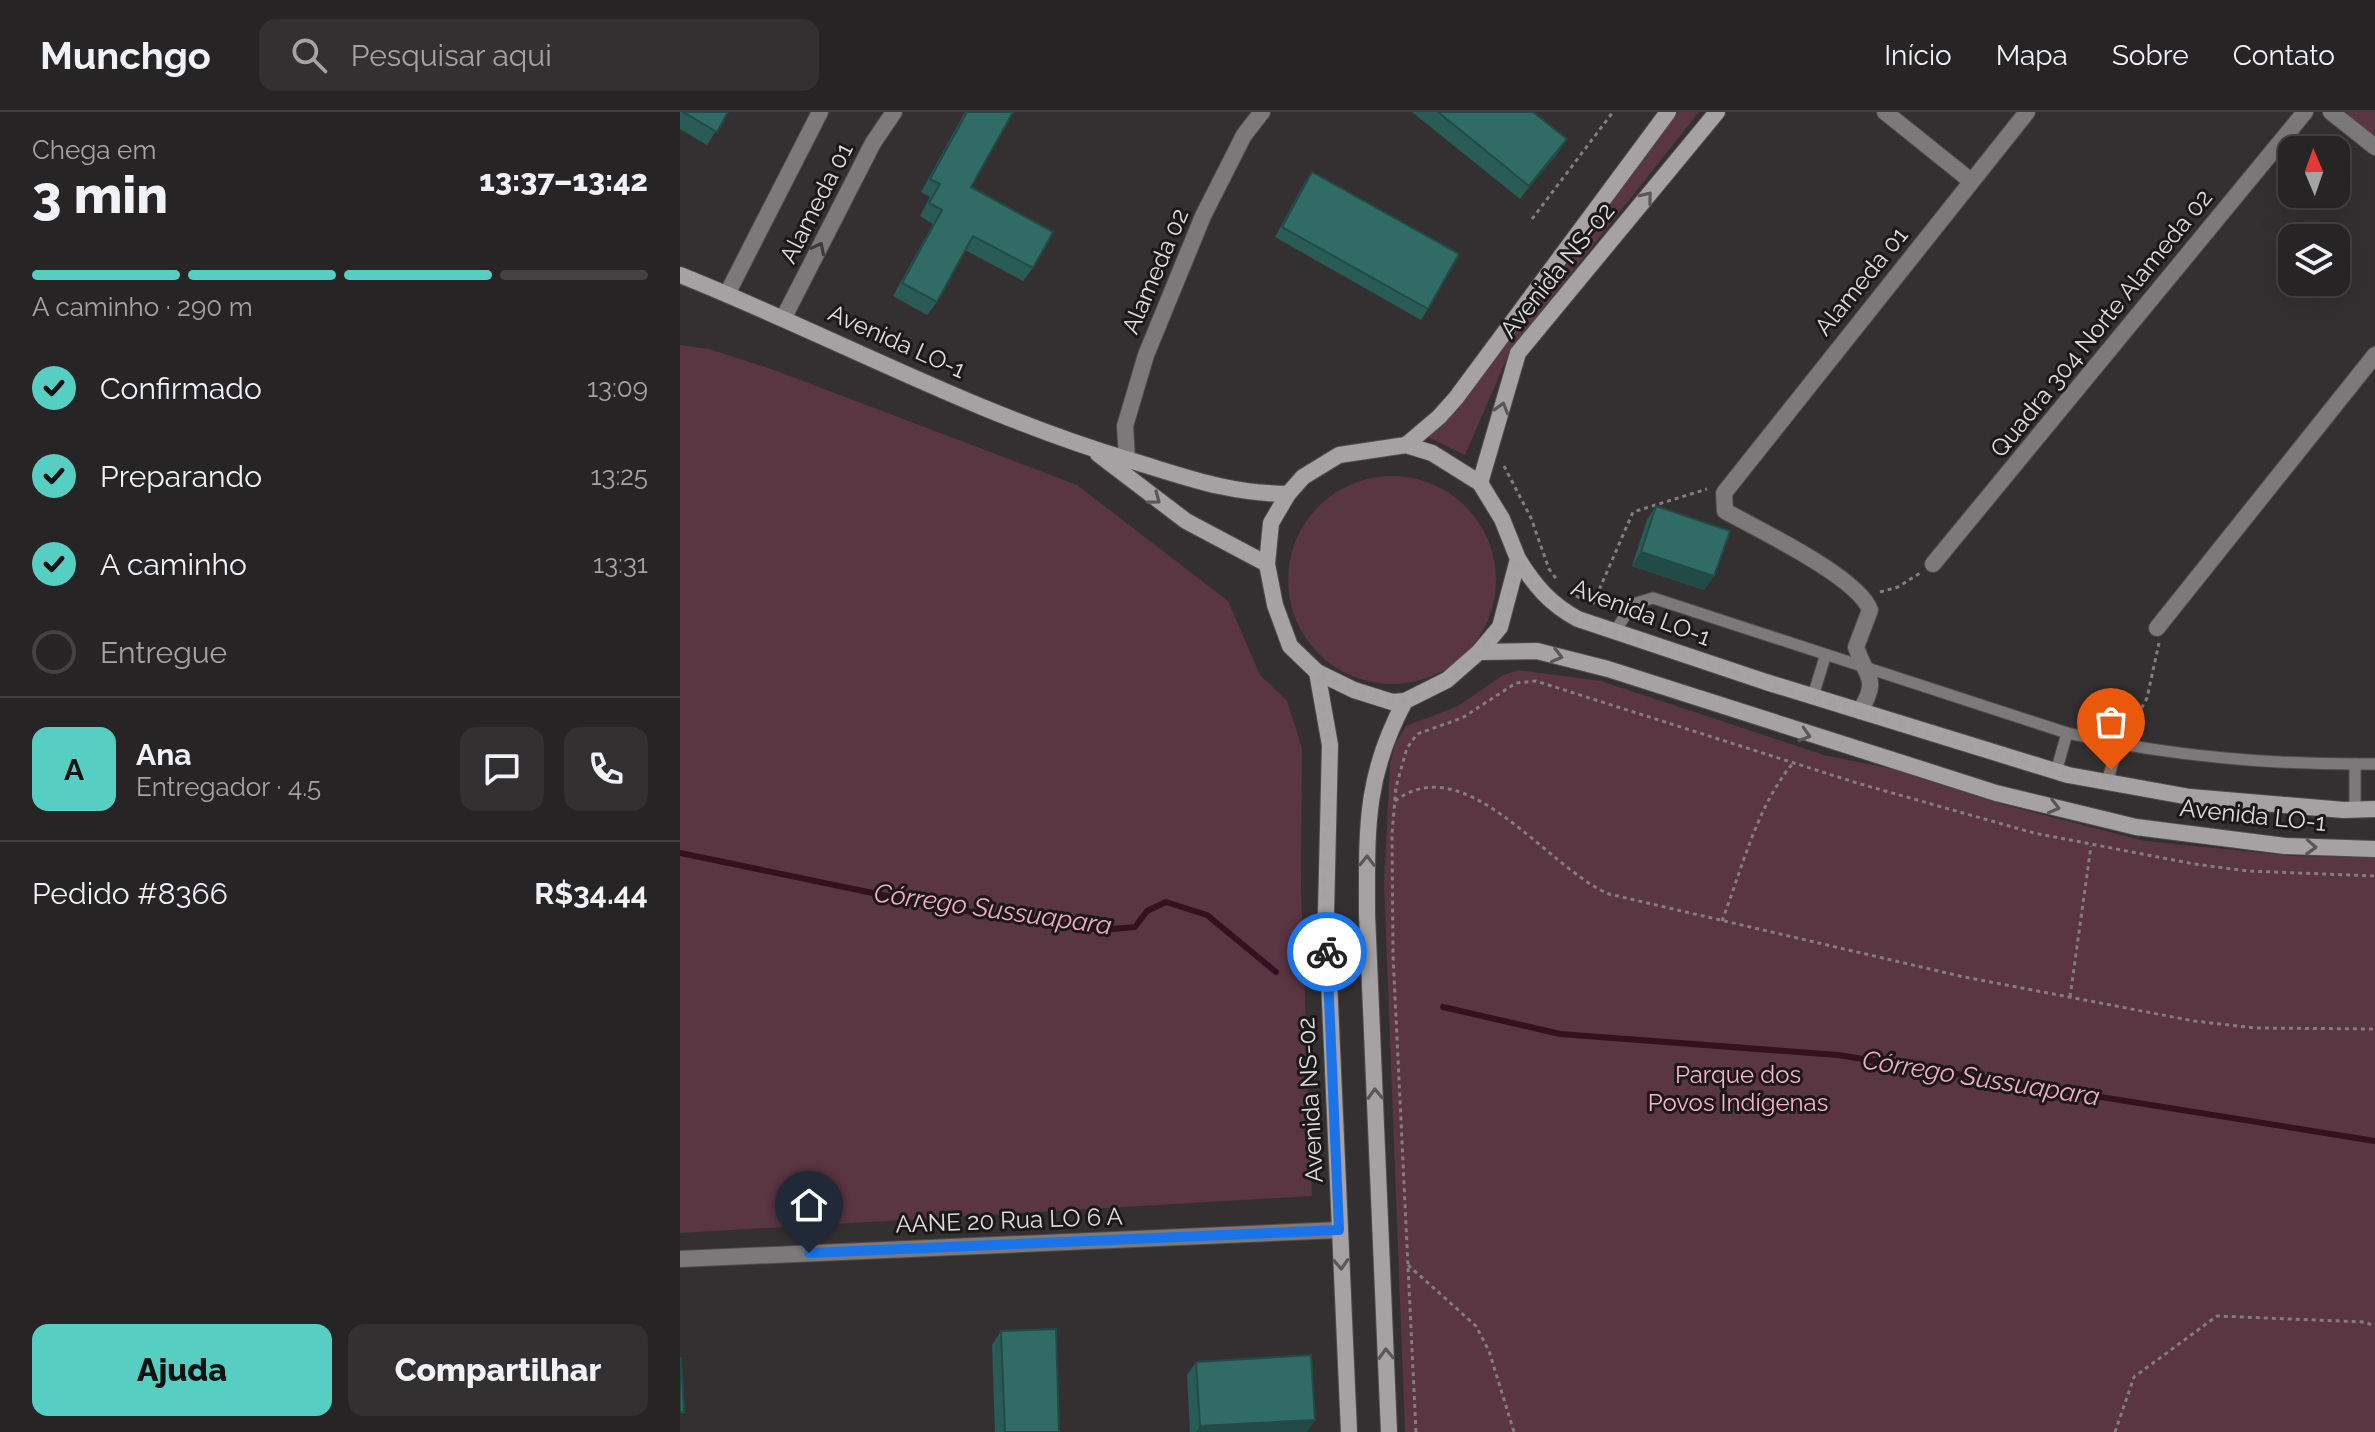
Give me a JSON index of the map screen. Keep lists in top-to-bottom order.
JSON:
{
  "streets": {
    "street": [
      "Alameda 01",
      "Avenida NS-02",
      "Alameda 02",
      "Quadra 304 Norte Alameda 02",
      "Avenida LO-1",
      "AANE 20 Rua LO 6 A"
    ]
  },
  "crossings": [
    ["Alameda 01", "Avenida LO-1"],
    ["Avenida NS-02", "Avenida LO-1"],
    ["Avenida NS-02", "AANE 20 Rua LO 6 A"],
    ["Alameda 02", "Avenida LO-1"]
  ],
  "water": ["Córrego Sussuapara"],
  "parks": ["Parque dos Povos Indígenas"],
  "north": "top",
  "page": {
    "header": "Munchgo",
    "search": "Pesquisar aqui",
    "nav": [
      "Início",
      "Mapa",
      "Sobre",
      "Contato"
    ],
    "heading": ["3 min", "Chega em", "13:37–13:42"],
    "panel": [
      "Ana",
      "Entregador · 4.5",
      "Pedido #8366",
      "R$34.44"
    ],
    "bar": "A caminho · 290 m",
    "list": [
      ["Confirmado", "13:09"],
      ["Preparando", "13:25"],
      ["A caminho", "13:31"],
      "Entregue"
    ],
    "round": "A",
    "buttons": ["Ajuda", "Compartilhar"]
  }
}
